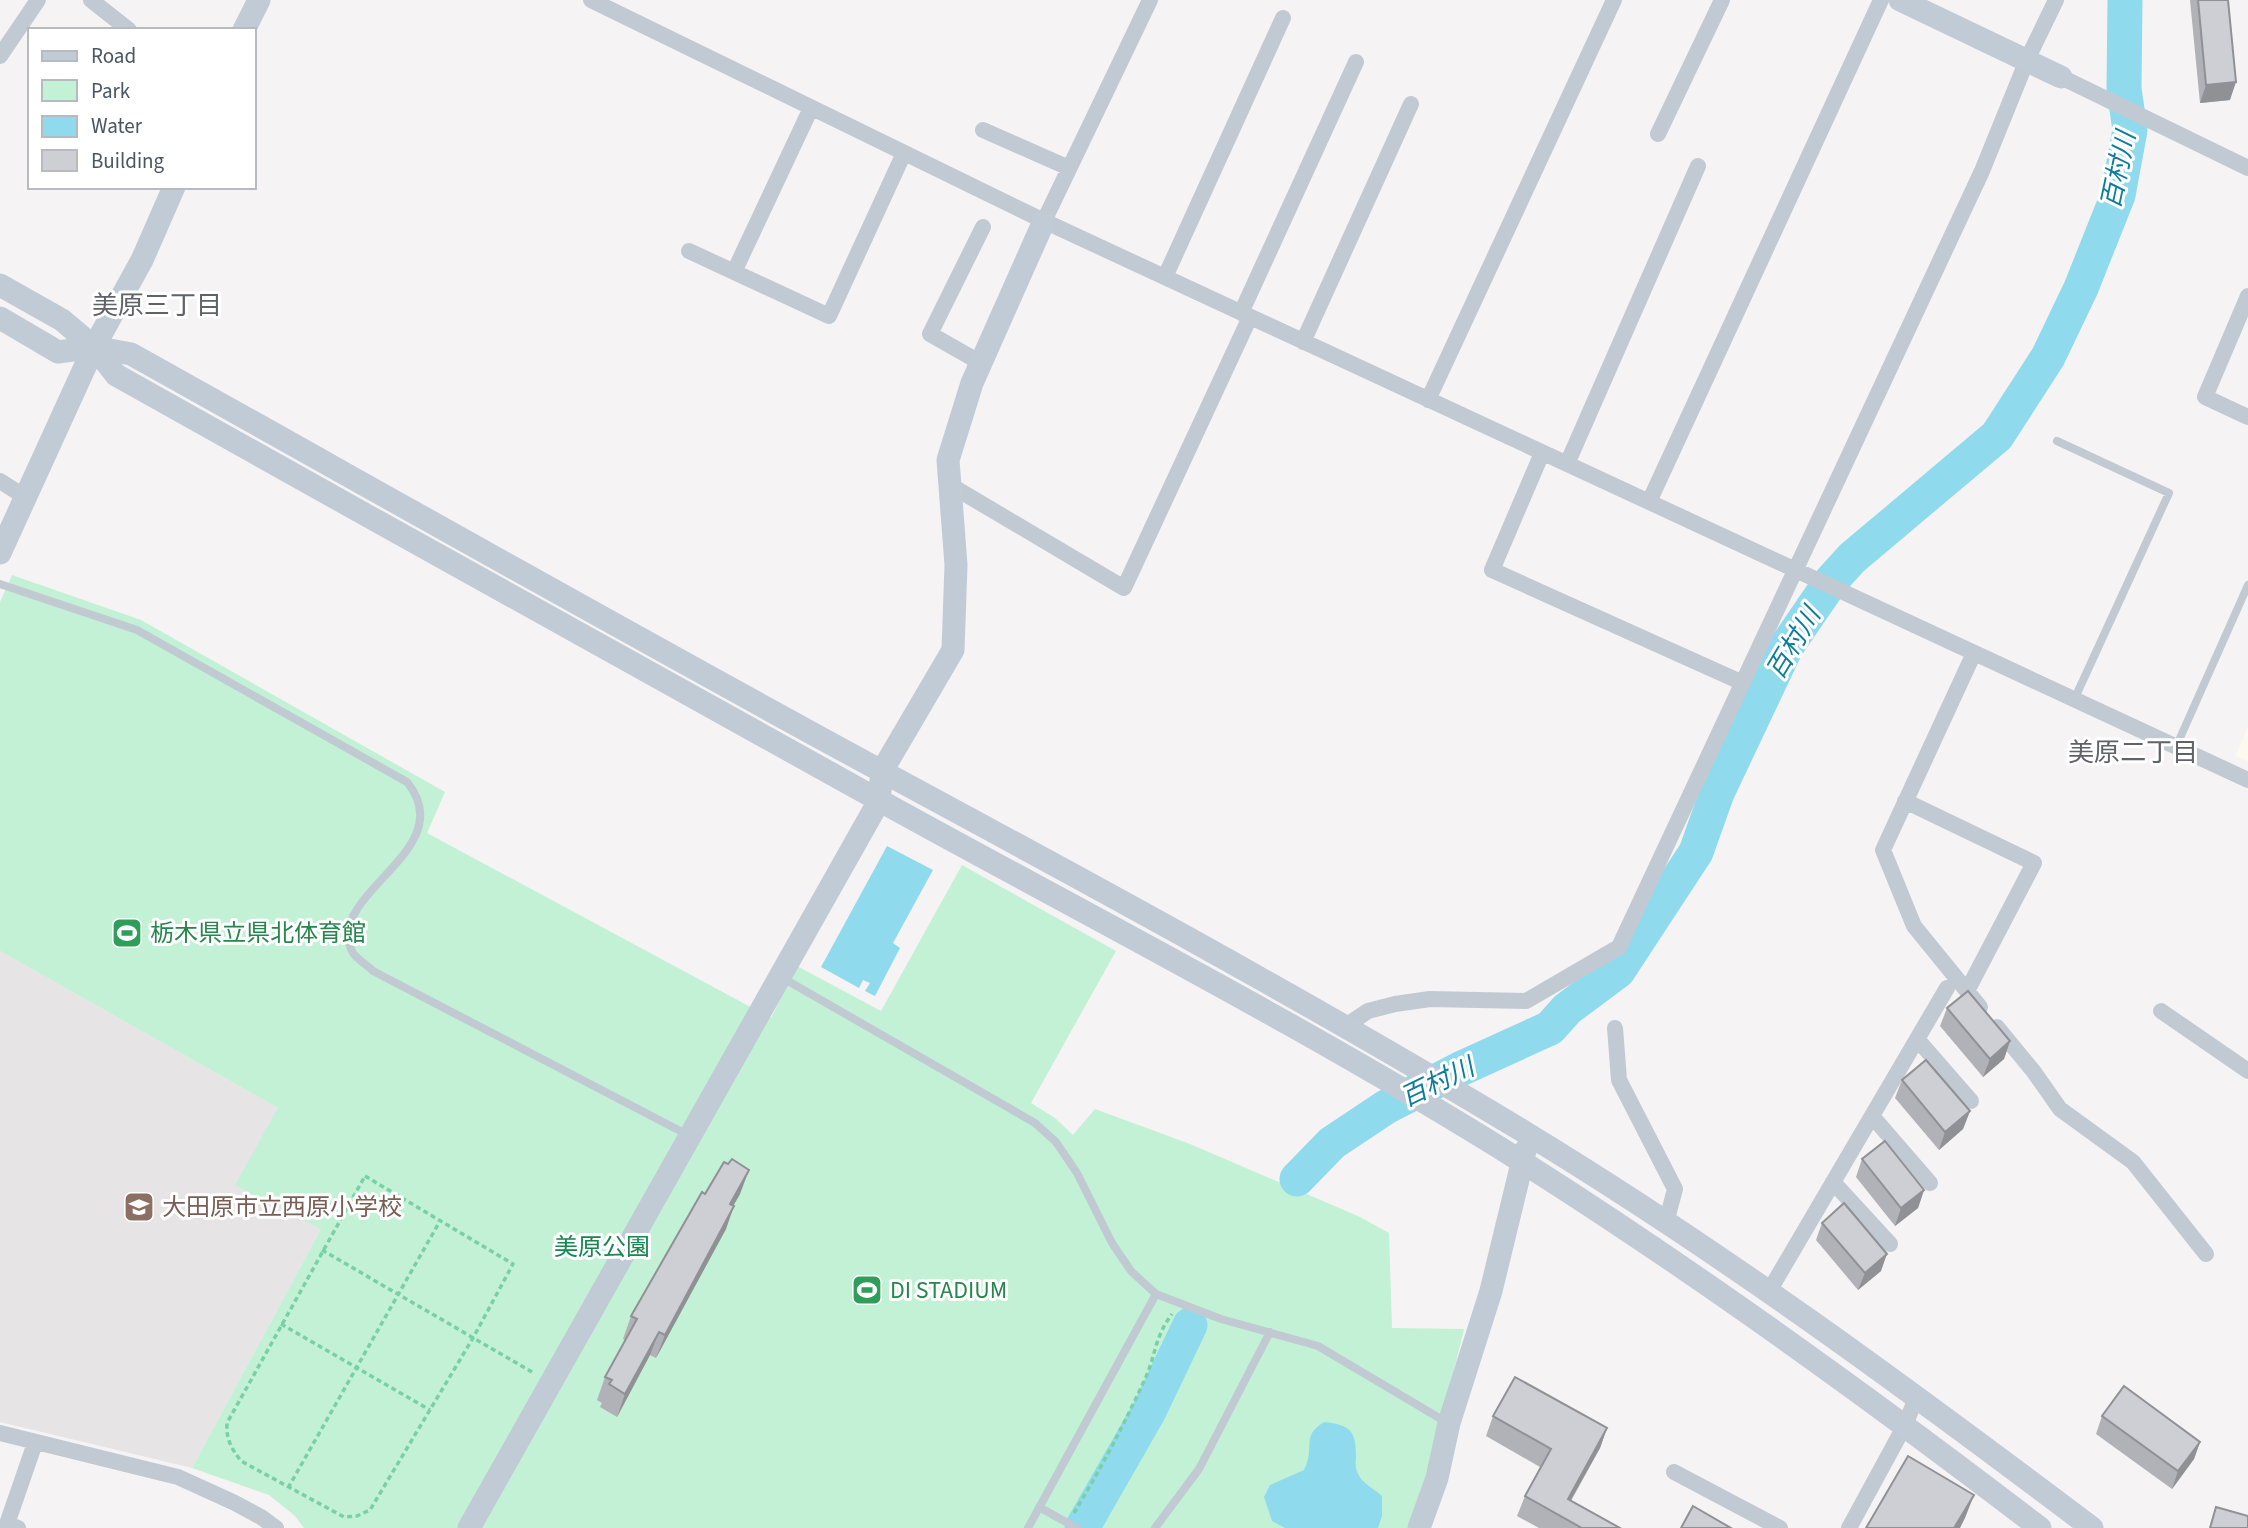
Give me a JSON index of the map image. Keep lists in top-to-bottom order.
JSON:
{
  "districts": ["美原三丁目", "美原二丁目"],
  "water": ["百村川"],
  "parks": ["美原公園"],
  "places": {
    "sports": ["栃木県立県北体育館", "DI STADIUM"],
    "school or university": ["大田原市立西原小学校"]
  },
  "legend": [
    "Road",
    "Park",
    "Water",
    "Building"
  ]
}
